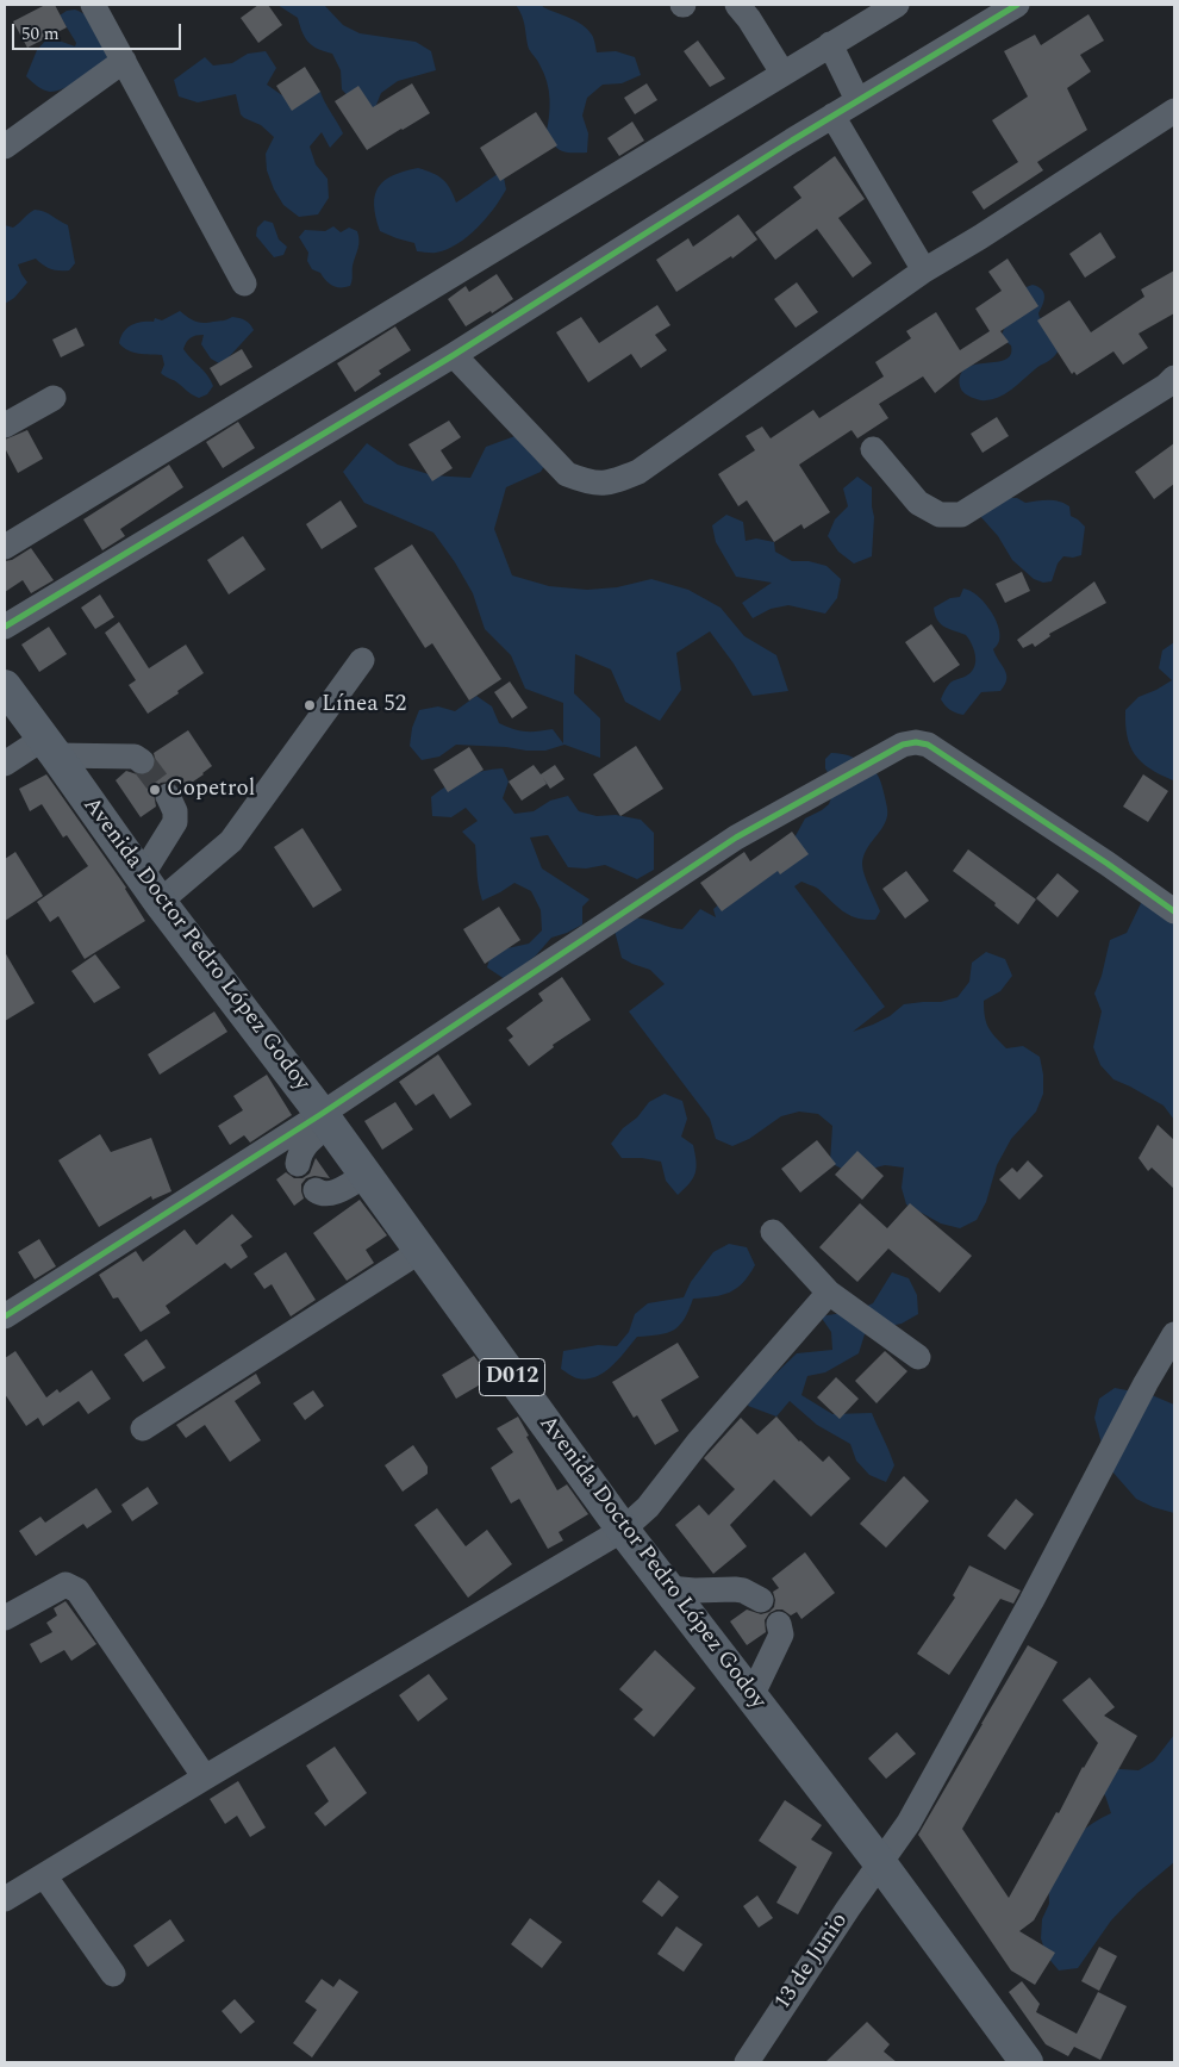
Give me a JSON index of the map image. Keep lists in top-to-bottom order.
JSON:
{
  "streets": {
    "main road": ["Avenida Doctor Pedro López Godoy", "D012"],
    "street": ["13 de Junio"]
  },
  "crossings": [
    ["Avenida Doctor Pedro López Godoy", "13 de Junio"]
  ],
  "places": ["Línea 52", "Copetrol"],
  "scale_bar": "50 m"
}
